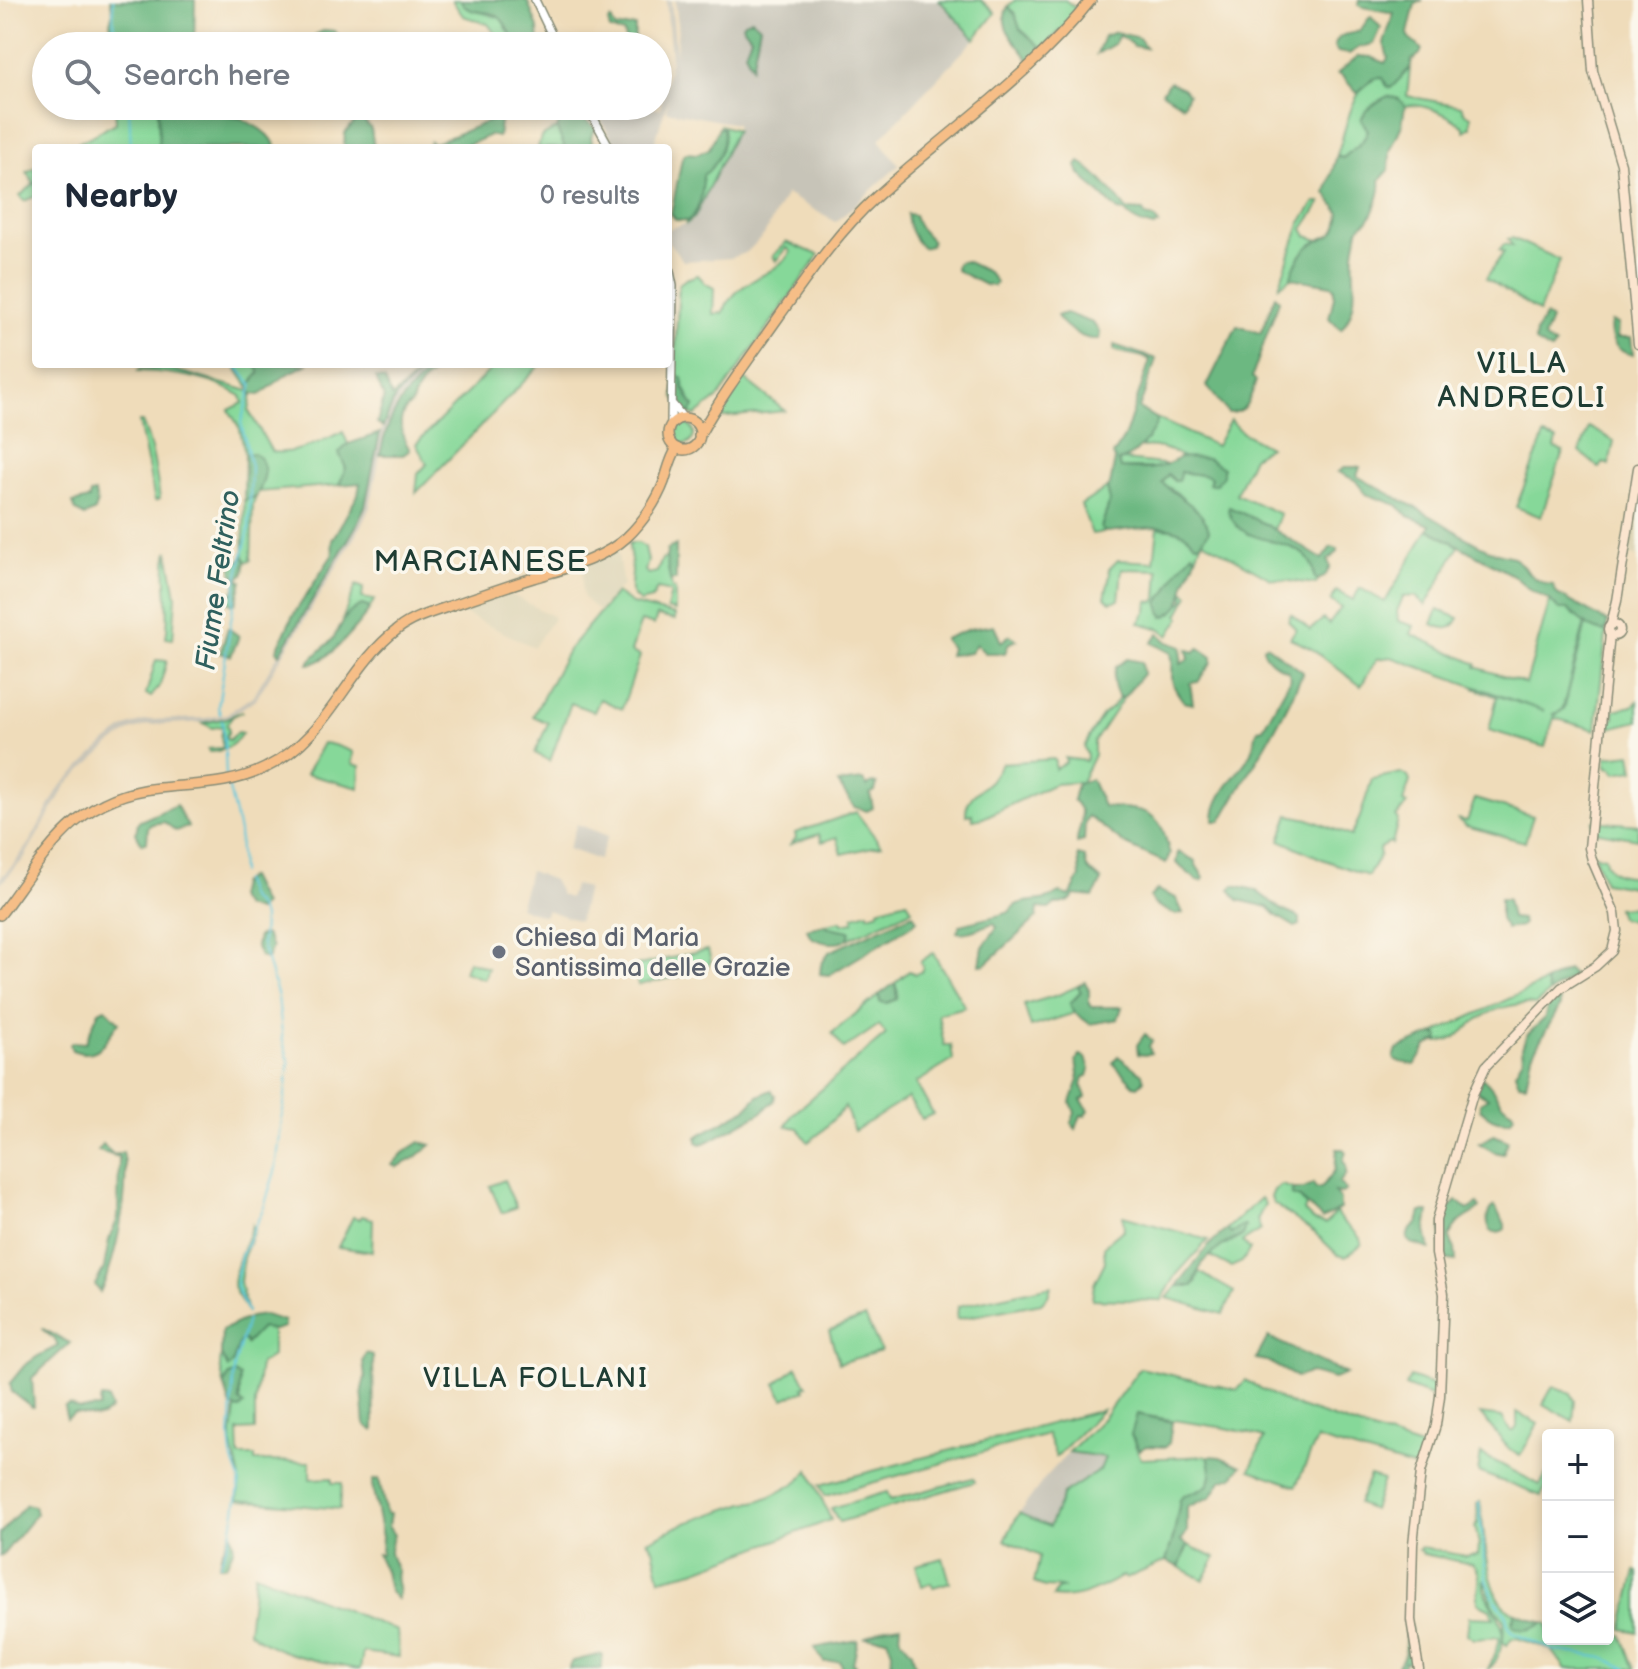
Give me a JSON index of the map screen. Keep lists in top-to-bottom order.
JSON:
{
  "districts": ["VILLA ANDREOLI", "MARCIANESE", "VILLA FOLLANI"],
  "water": ["Fiume Feltrino"],
  "places": ["Chiesa di Maria Santissima delle Grazie"],
  "page": {
    "search": "Search here",
    "heading": ["Nearby", "0 results"],
    "map_buttons": ["+", "−"]
  }
}
